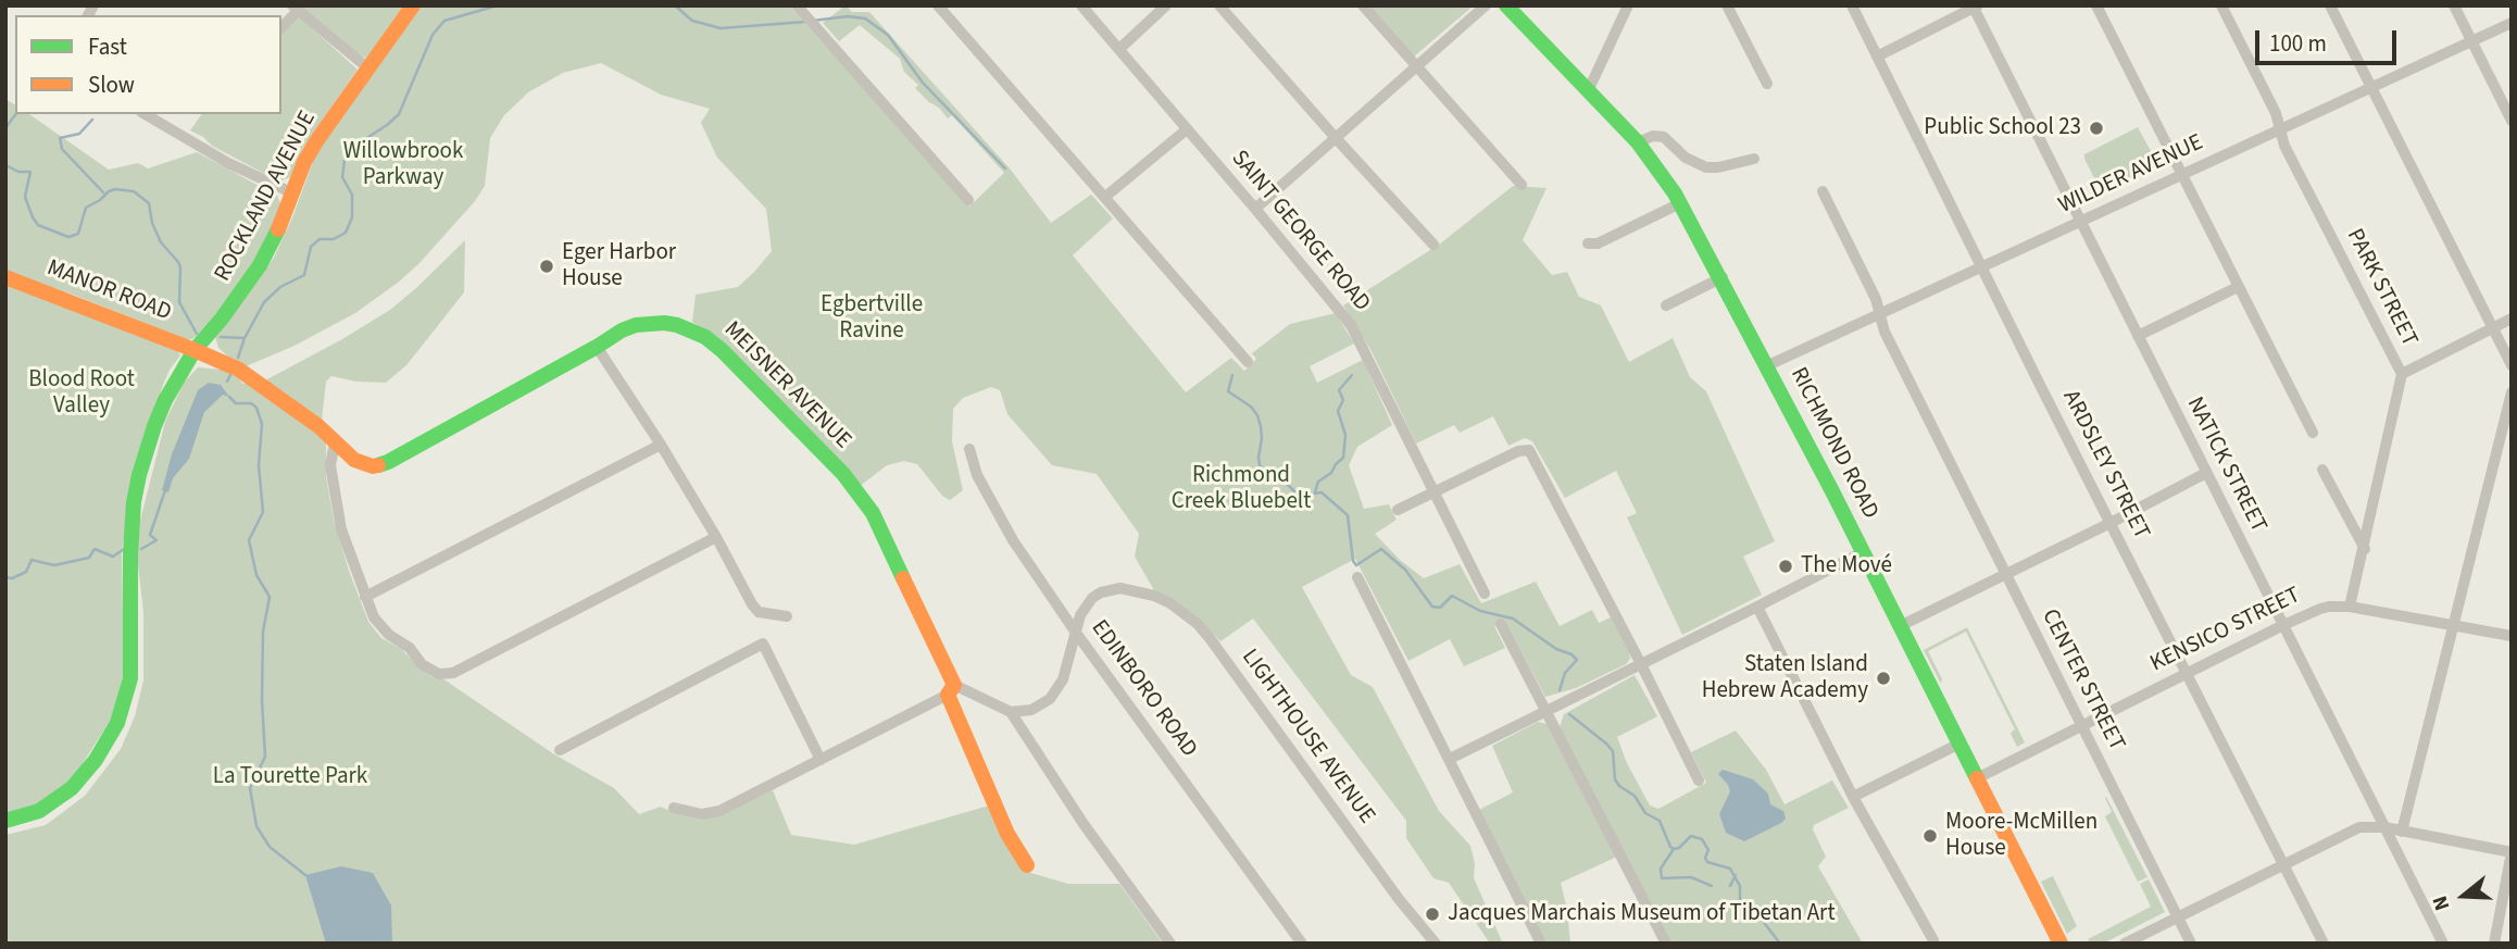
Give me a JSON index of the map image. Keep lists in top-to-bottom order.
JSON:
{
  "streets": {
    "street": [
      "WILDER AVENUE",
      "ROCKLAND AVENUE",
      "SAINT GEORGE ROAD",
      "PARK STREET",
      "MANOR ROAD",
      "MEISNER AVENUE",
      "RICHMOND ROAD",
      "ARDSLEY STREET",
      "NATICK STREET",
      "KENSICO STREET",
      "CENTER STREET",
      "EDINBORO ROAD",
      "LIGHTHOUSE AVENUE"
    ]
  },
  "crossings": [
    ["WILDER AVENUE", "PARK STREET"],
    ["WILDER AVENUE", "RICHMOND ROAD"],
    ["WILDER AVENUE", "ARDSLEY STREET"],
    ["WILDER AVENUE", "NATICK STREET"],
    ["WILDER AVENUE", "CENTER STREET"],
    ["ROCKLAND AVENUE", "MANOR ROAD"],
    ["ROCKLAND AVENUE", "MEISNER AVENUE"],
    ["PARK STREET", "KENSICO STREET"],
    ["MANOR ROAD", "MEISNER AVENUE"],
    ["RICHMOND ROAD", "KENSICO STREET"],
    ["ARDSLEY STREET", "KENSICO STREET"],
    ["NATICK STREET", "KENSICO STREET"],
    ["KENSICO STREET", "CENTER STREET"],
    ["EDINBORO ROAD", "LIGHTHOUSE AVENUE"]
  ],
  "parks": [
    "Willowbrook Parkway",
    "Egbertville Ravine",
    "Blood Root Valley",
    "Richmond Creek Bluebelt",
    "La Tourette Park"
  ],
  "places": [
    "Public School 23",
    "Eger Harbor House",
    "The Mové",
    "Staten Island Hebrew Academy",
    "Moore-McMillen House",
    "Jacques Marchais Museum of Tibetan Art"
  ],
  "legend": ["Fast", "Slow"],
  "scale_bar": "100 m",
  "north": "left"
}
